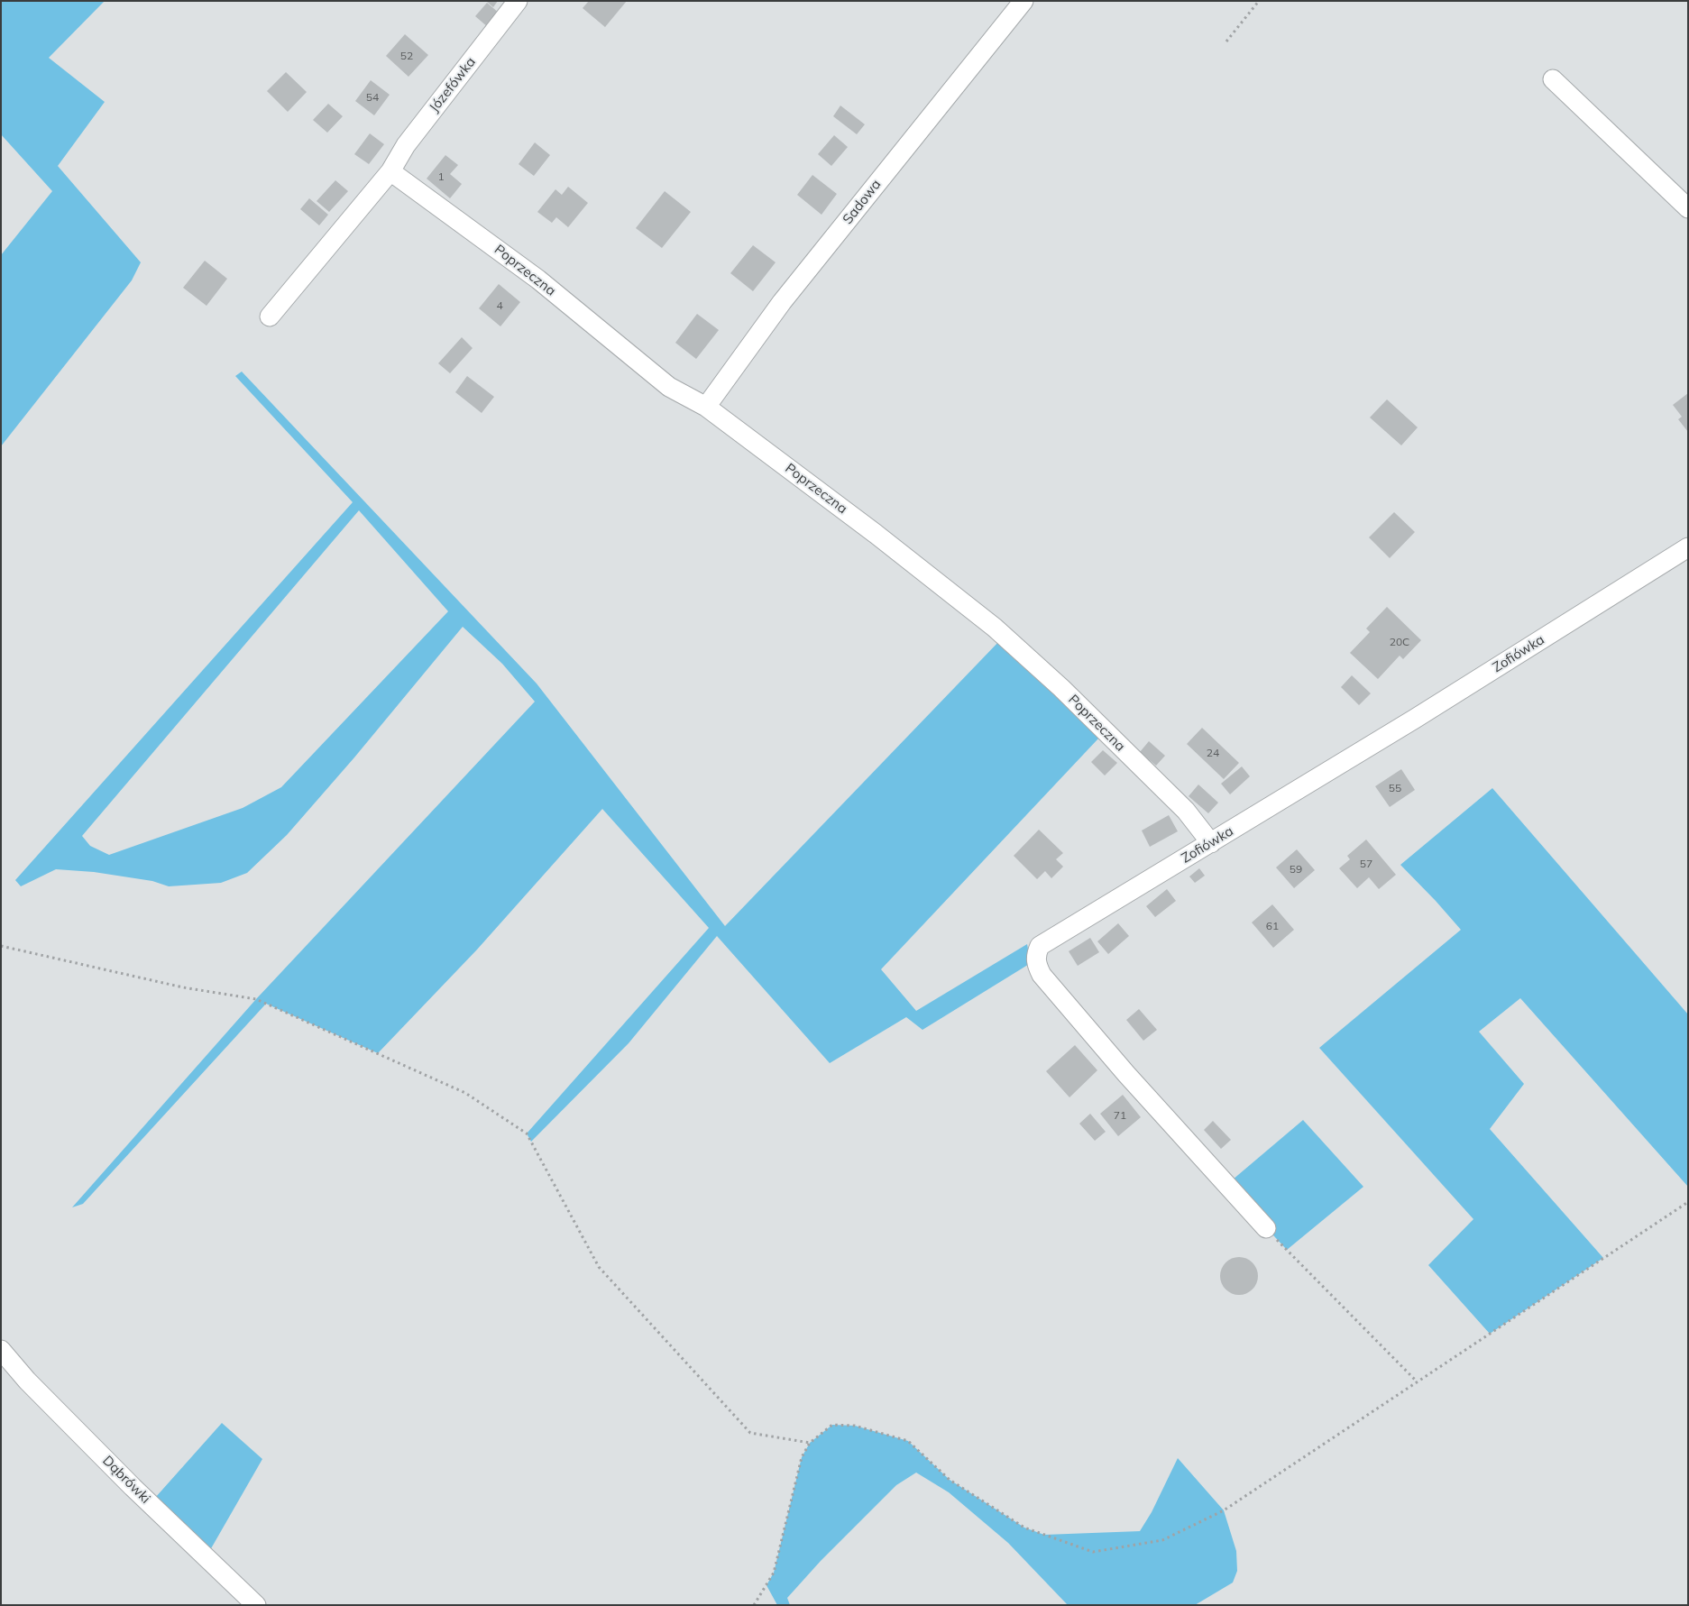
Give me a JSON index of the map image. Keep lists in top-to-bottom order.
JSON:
{
  "streets": {
    "street": [
      "Józefówka",
      "Sadowa",
      "Poprzeczna",
      "Zofiówka",
      "Dąbrówki"
    ]
  },
  "crossings": [
    ["Józefówka", "Poprzeczna"],
    ["Sadowa", "Poprzeczna"],
    ["Poprzeczna", "Zofiówka"]
  ],
  "house_numbers": [
    "52",
    "54",
    "1",
    "4",
    "20C",
    "24",
    "55",
    "57",
    "59",
    "61",
    "71"
  ]
}
